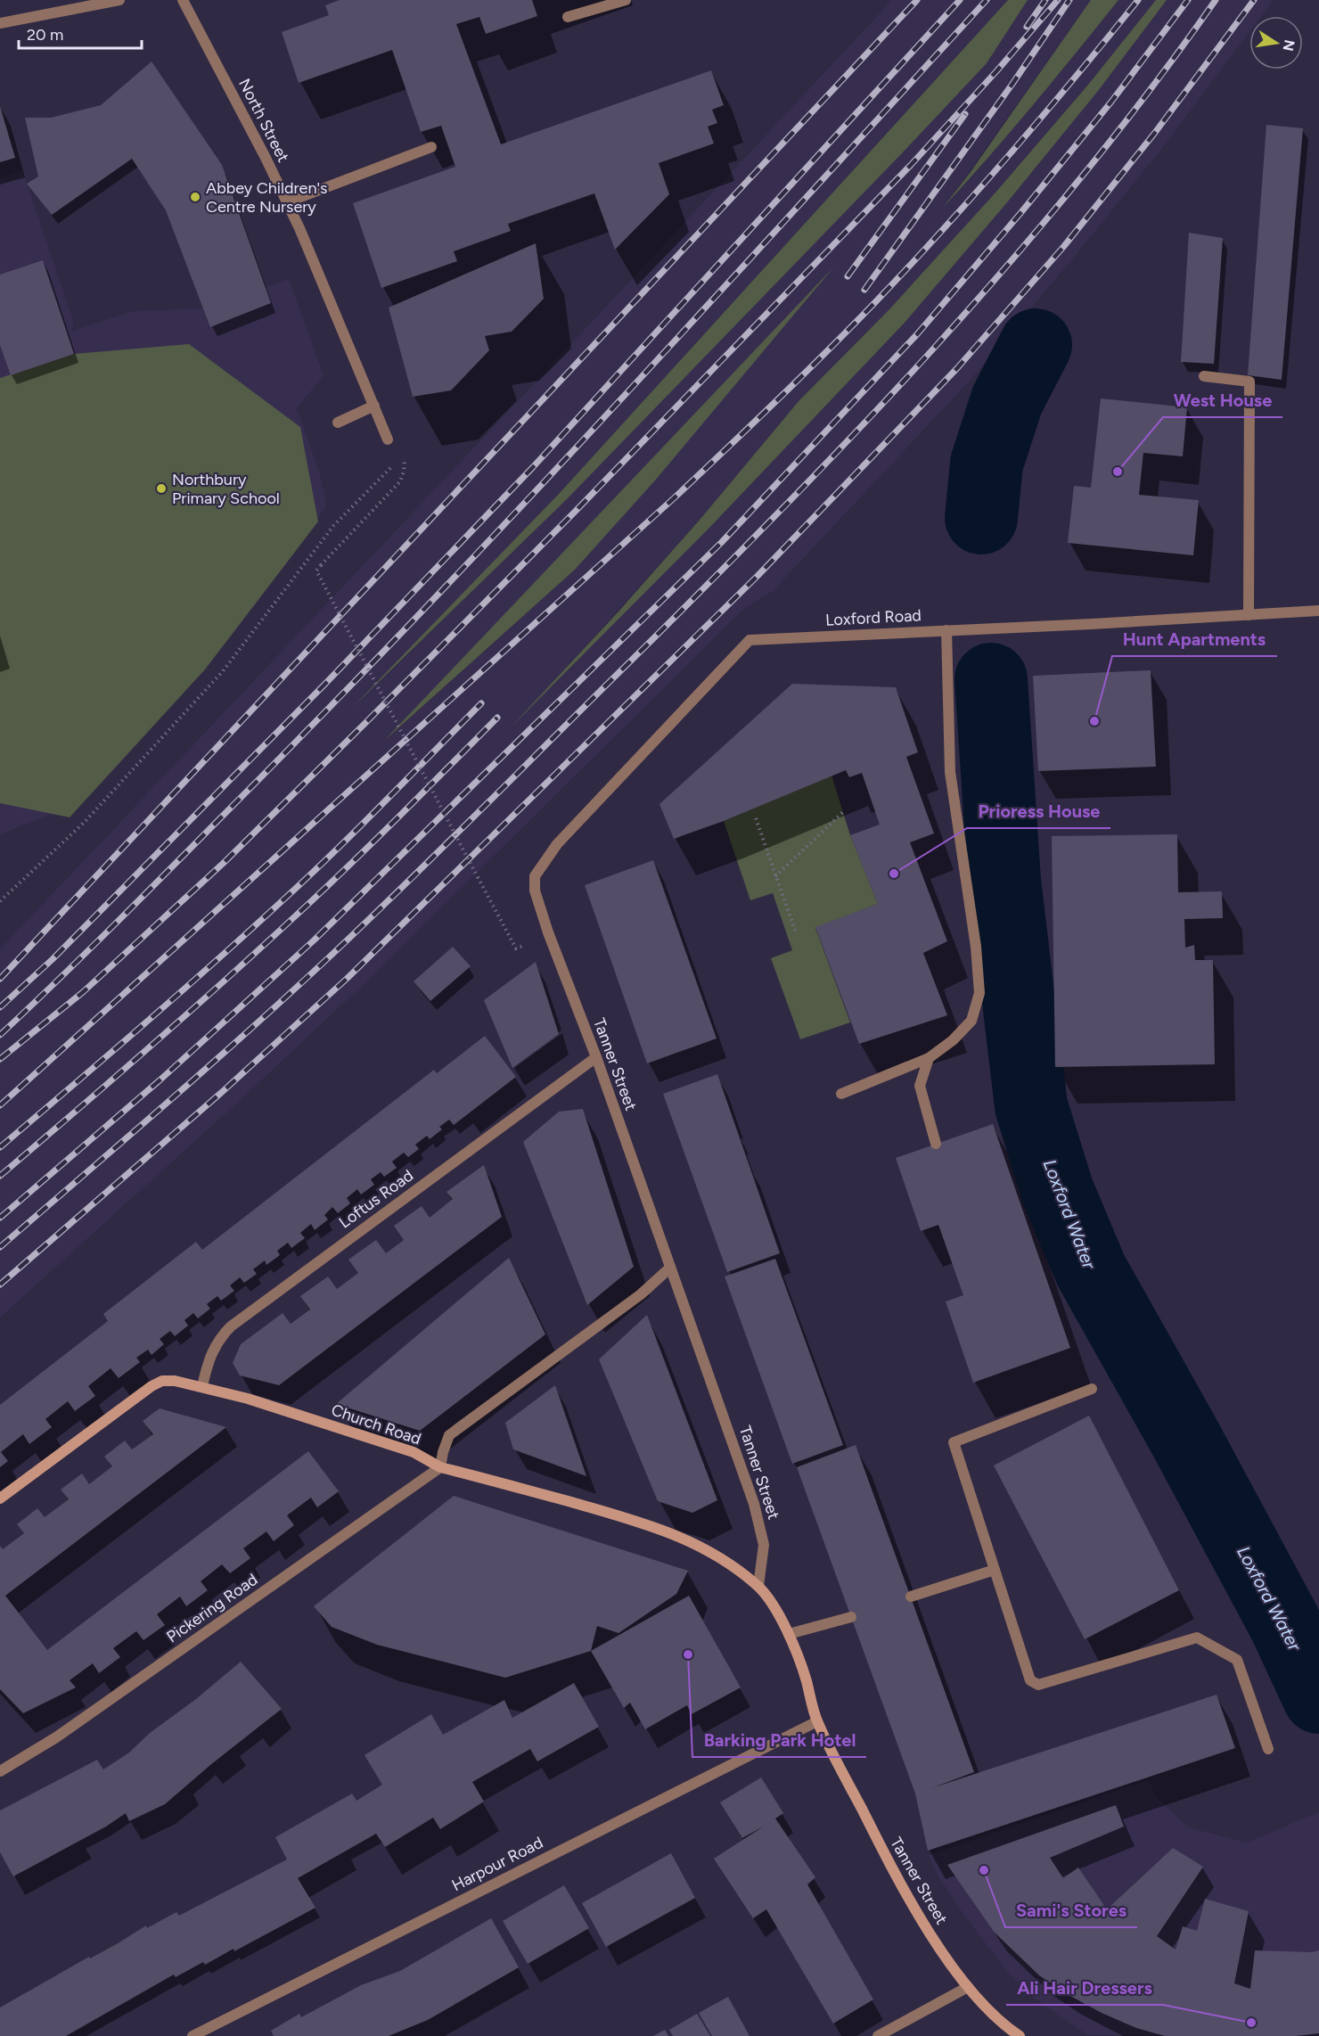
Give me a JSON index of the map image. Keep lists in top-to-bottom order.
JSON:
{
  "streets": {
    "street": [
      "North Street",
      "Loxford Road",
      "Tanner Street",
      "Loftus Road",
      "Church Road",
      "Pickering Road",
      "Harpour Road"
    ]
  },
  "crossings": [
    ["Loxford Road", "Tanner Street"],
    ["Tanner Street", "Loftus Road"],
    ["Tanner Street", "Church Road"],
    ["Tanner Street", "Harpour Road"],
    ["Loftus Road", "Church Road"],
    ["Church Road", "Pickering Road"]
  ],
  "water": ["Loxford Water"],
  "places": [
    "Abbey Children's Centre Nursery",
    "West House",
    "Northbury Primary School",
    "Hunt Apartments",
    "Prioress House",
    "Barking Park Hotel",
    "Sami's Stores",
    "Ali Hair Dressers"
  ],
  "scale_bar": "20 m",
  "north": "right"
}
